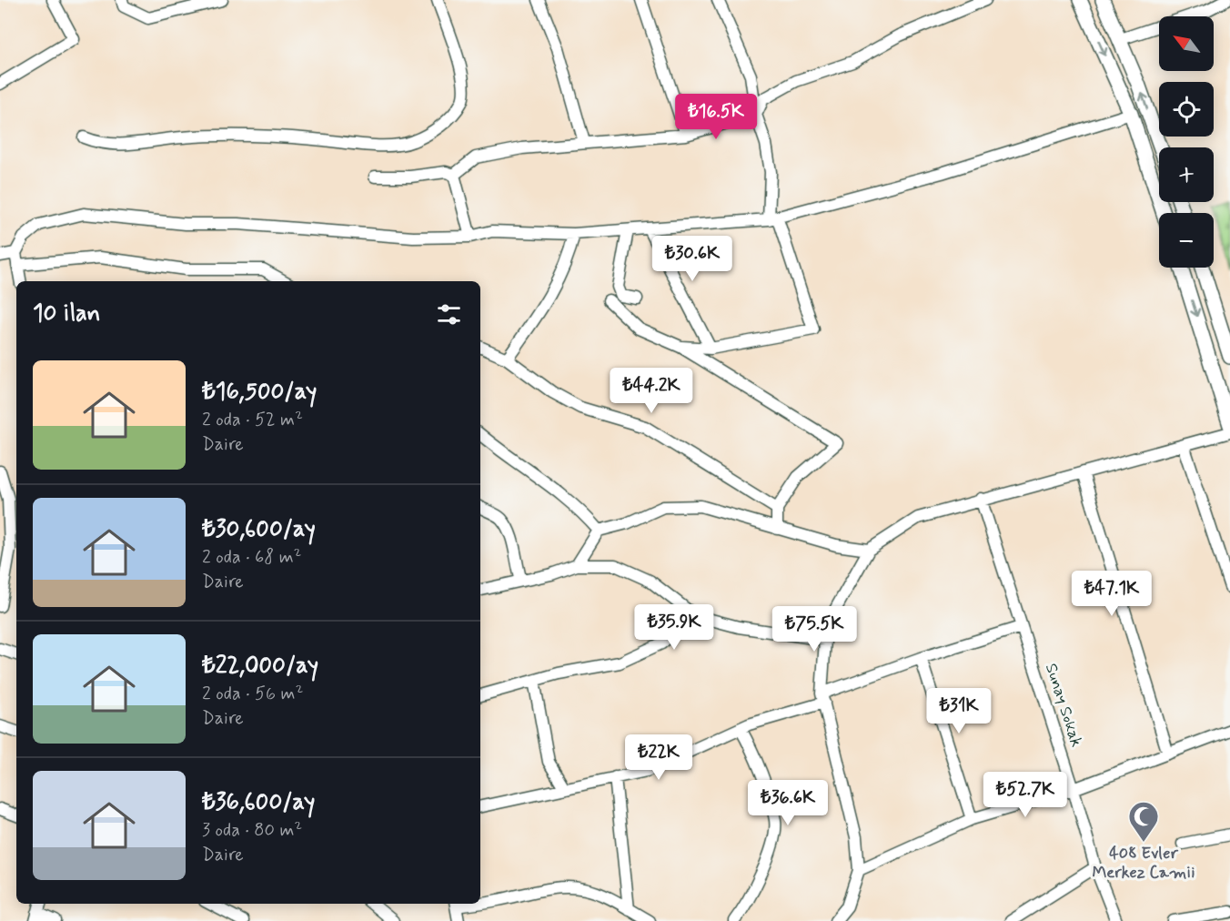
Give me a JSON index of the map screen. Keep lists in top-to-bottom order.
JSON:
{
  "streets": {
    "street": ["Sunay Sokak"]
  },
  "places": {
    "mosque": ["408 Evler Merkez Camii"]
  },
  "north": "top left",
  "page": {
    "map_buttons": ["+", "−"],
    "price": [
      "₺16.5K",
      "₺30.6K",
      "₺44.2K",
      "₺47.1K",
      "₺35.9K",
      "₺75.5K",
      "₺31K",
      "₺22K",
      "₺52.7K",
      "₺36.6K"
    ],
    "heading": "10 ilan",
    "list": [
      {
        "name": "₺16,500/ay",
        "note": "2 oda · 52 m² · Daire"
      },
      {
        "name": "₺30,600/ay",
        "note": "2 oda · 68 m² · Daire"
      },
      {
        "name": "₺22,000/ay",
        "note": "2 oda · 56 m² · Daire"
      },
      {
        "name": "₺36,600/ay",
        "note": "3 oda · 80 m² · Daire"
      }
    ]
  }
}
